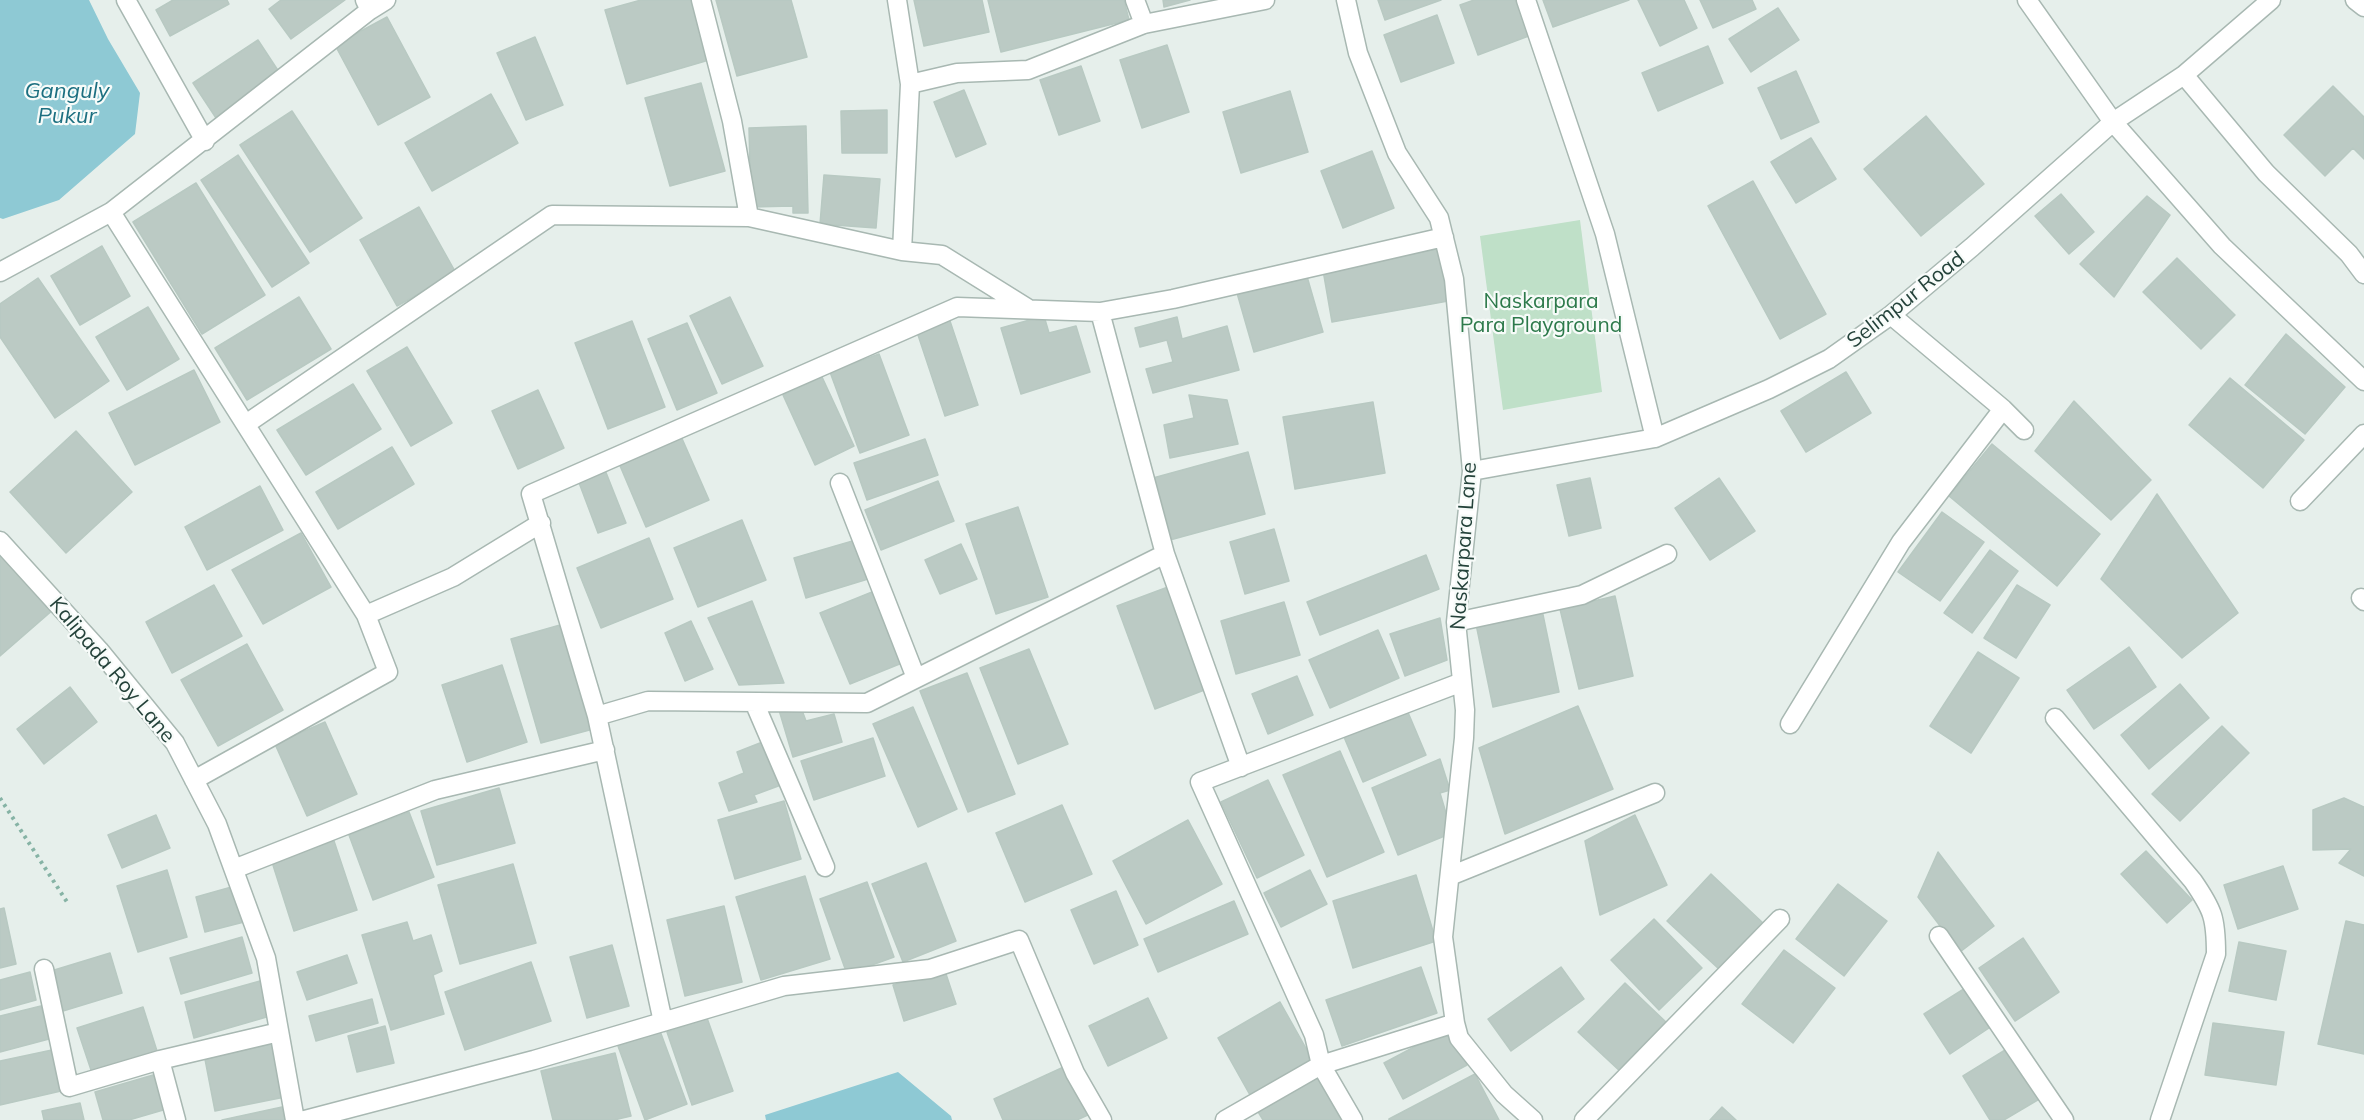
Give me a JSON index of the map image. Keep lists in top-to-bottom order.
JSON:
{
  "streets": {
    "street": ["Selimpur Road", "Naskarpara Lane", "Kalipada Roy Lane"]
  },
  "crossings": [
    ["Selimpur Road", "Naskarpara Lane"]
  ],
  "water": ["Ganguly Pukur"],
  "parks": ["Naskarpara Para Playground"]
}
